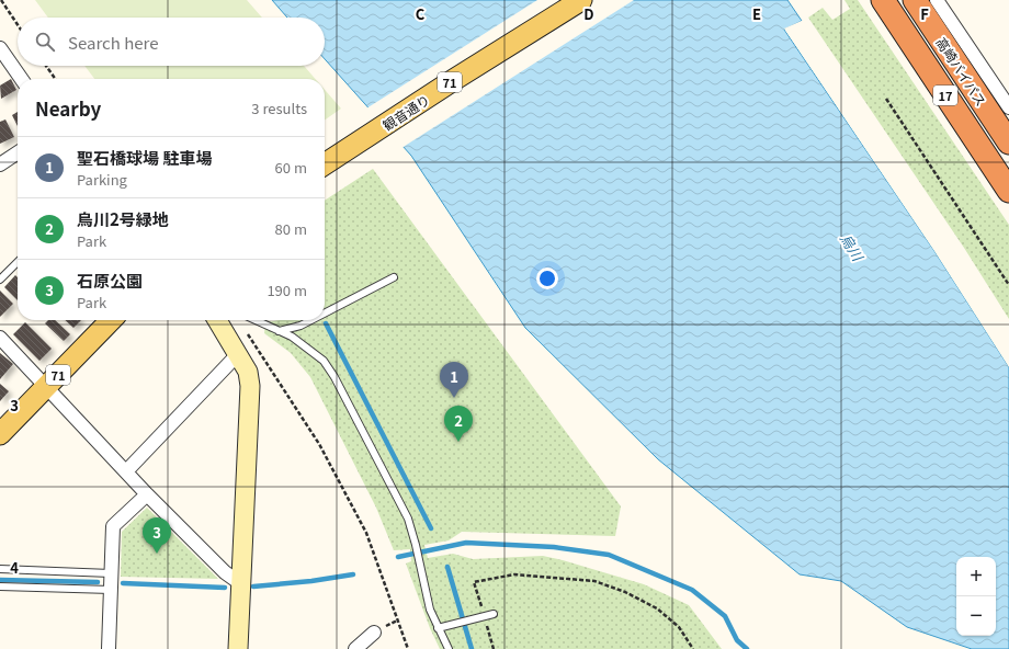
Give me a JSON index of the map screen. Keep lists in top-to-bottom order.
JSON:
{
  "streets": {
    "highway": ["高崎バイパス", "17"],
    "main road": ["71", "観音通り"]
  },
  "water": ["烏川"],
  "page": {
    "search": "Search here",
    "heading": ["Nearby", "3 results"],
    "list": [
      {
        "mark": "1",
        "name": "聖石橋球場 駐車場",
        "note": "Parking",
        "value": "60 m"
      },
      {
        "mark": "2",
        "name": "烏川2号緑地",
        "note": "Park",
        "value": "80 m"
      },
      {
        "mark": "3",
        "name": "石原公園",
        "note": "Park",
        "value": "190 m"
      }
    ],
    "pins": ["1", "2", "3"],
    "map_buttons": ["+", "−"]
  },
  "grid": {
    "columns": [
      "C",
      "D",
      "E",
      "F"
    ],
    "rows": ["3", "4"]
  }
}
